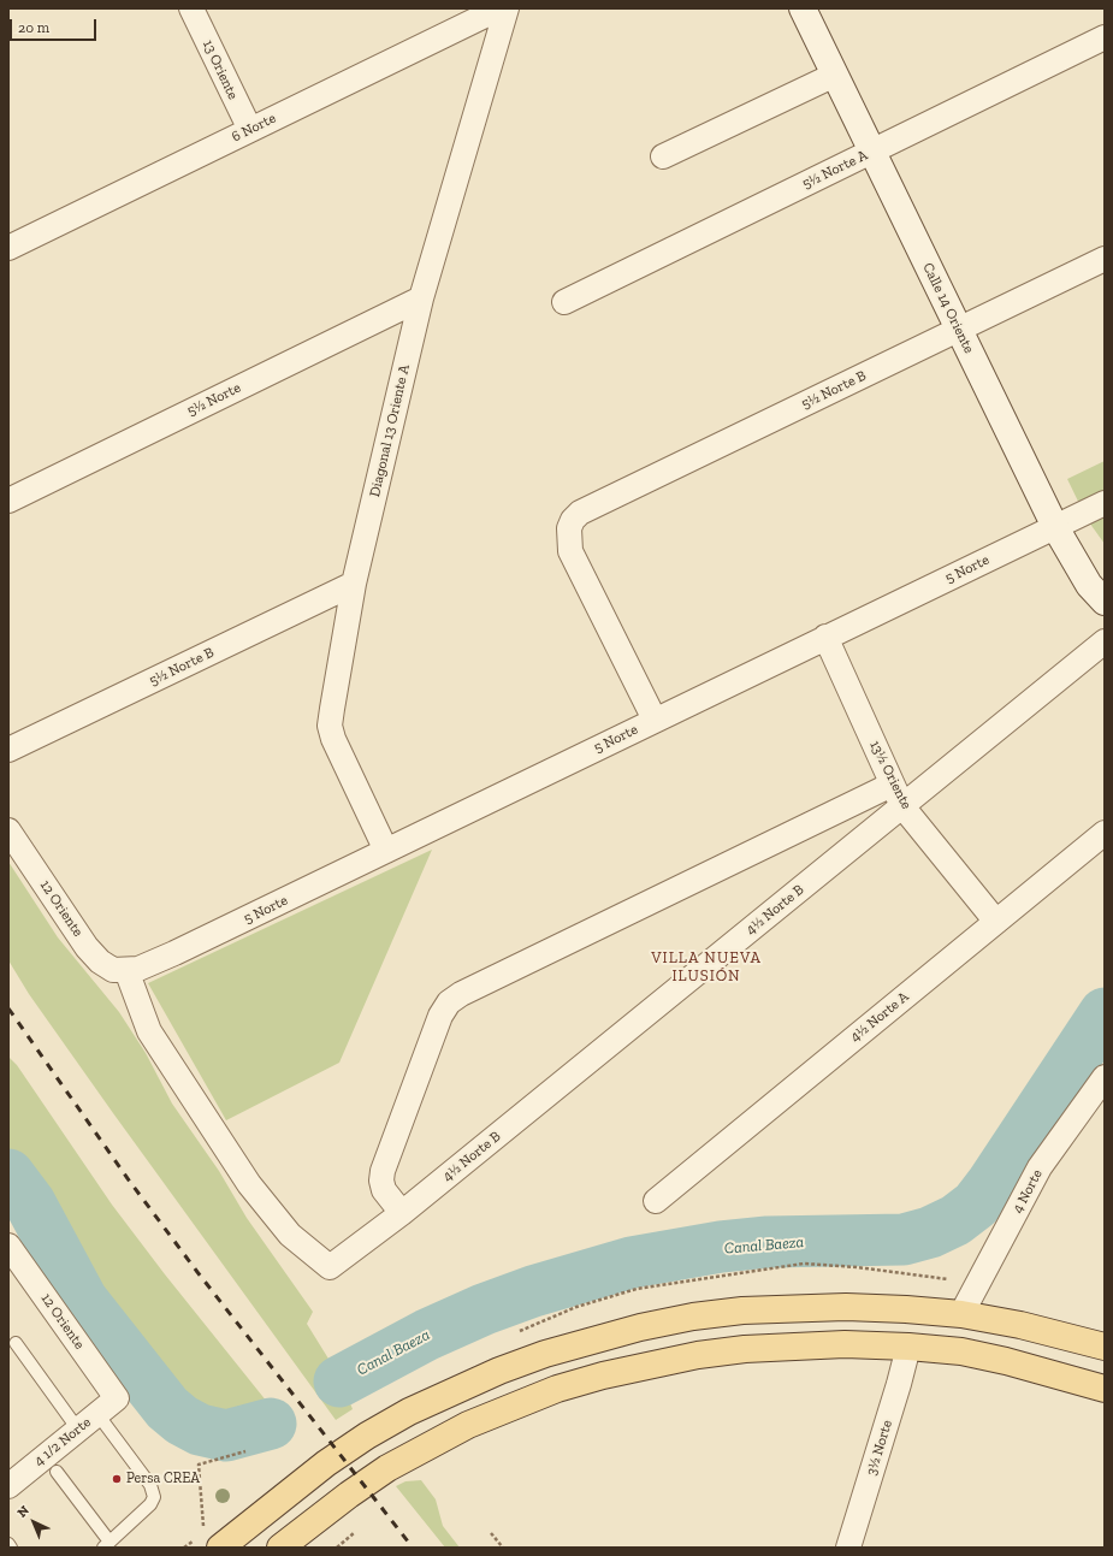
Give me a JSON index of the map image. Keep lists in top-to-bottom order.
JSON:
{
  "streets": {
    "street": [
      "13 Oriente",
      "6 Norte",
      "5½ Norte A",
      "Calle 14 Oriente",
      "5½ Norte B",
      "5½ Norte",
      "Diagonal 13 Oriente A",
      "5 Norte",
      "13½ Oriente",
      "12 Oriente",
      "4½ Norte B",
      "4½ Norte A",
      "4 Norte",
      "4 1/2 Norte",
      "3½ Norte"
    ]
  },
  "crossings": [
    ["13 Oriente", "6 Norte"],
    ["5½ Norte A", "Calle 14 Oriente"],
    ["Calle 14 Oriente", "5½ Norte B"],
    ["Calle 14 Oriente", "5 Norte"],
    ["5½ Norte B", "Diagonal 13 Oriente A"],
    ["5½ Norte B", "5 Norte"],
    ["5½ Norte", "Diagonal 13 Oriente A"],
    ["Diagonal 13 Oriente A", "5 Norte"],
    ["5 Norte", "13½ Oriente"],
    ["5 Norte", "12 Oriente"],
    ["5 Norte", "4½ Norte B"],
    ["13½ Oriente", "4½ Norte B"],
    ["13½ Oriente", "4½ Norte A"],
    ["12 Oriente", "4½ Norte B"],
    ["12 Oriente", "4 1/2 Norte"]
  ],
  "districts": ["VILLA NUEVA ILUSIÓN"],
  "water": ["Canal Baeza"],
  "places": ["Persa CREA"],
  "scale_bar": "20 m",
  "north": "top left"
}
